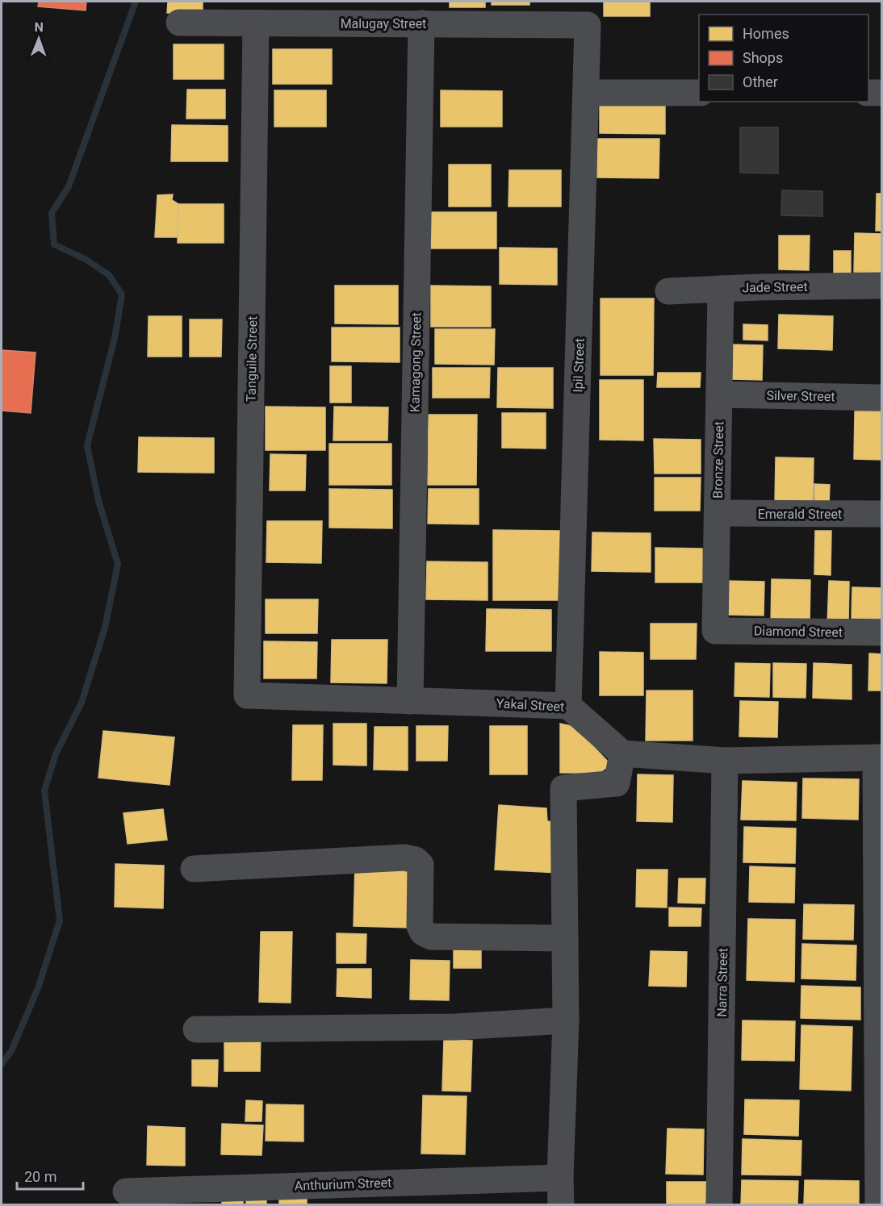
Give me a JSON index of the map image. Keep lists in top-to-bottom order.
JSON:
{
  "streets": {
    "street": [
      "Malugay Street",
      "Jade Street",
      "Tanguile Street",
      "Kamagong Street",
      "Ipil Street",
      "Silver Street",
      "Bronze Street",
      "Emerald Street",
      "Diamond Street",
      "Yakal Street",
      "Narra Street",
      "Anthurium Street"
    ]
  },
  "crossings": [
    ["Malugay Street", "Tanguile Street"],
    ["Malugay Street", "Kamagong Street"],
    ["Malugay Street", "Ipil Street"],
    ["Jade Street", "Bronze Street"],
    ["Tanguile Street", "Yakal Street"],
    ["Kamagong Street", "Yakal Street"],
    ["Ipil Street", "Yakal Street"],
    ["Silver Street", "Bronze Street"],
    ["Bronze Street", "Emerald Street"],
    ["Bronze Street", "Diamond Street"]
  ],
  "legend": ["Homes", "Shops", "Other"],
  "scale_bar": "20 m",
  "north": "top"
}
